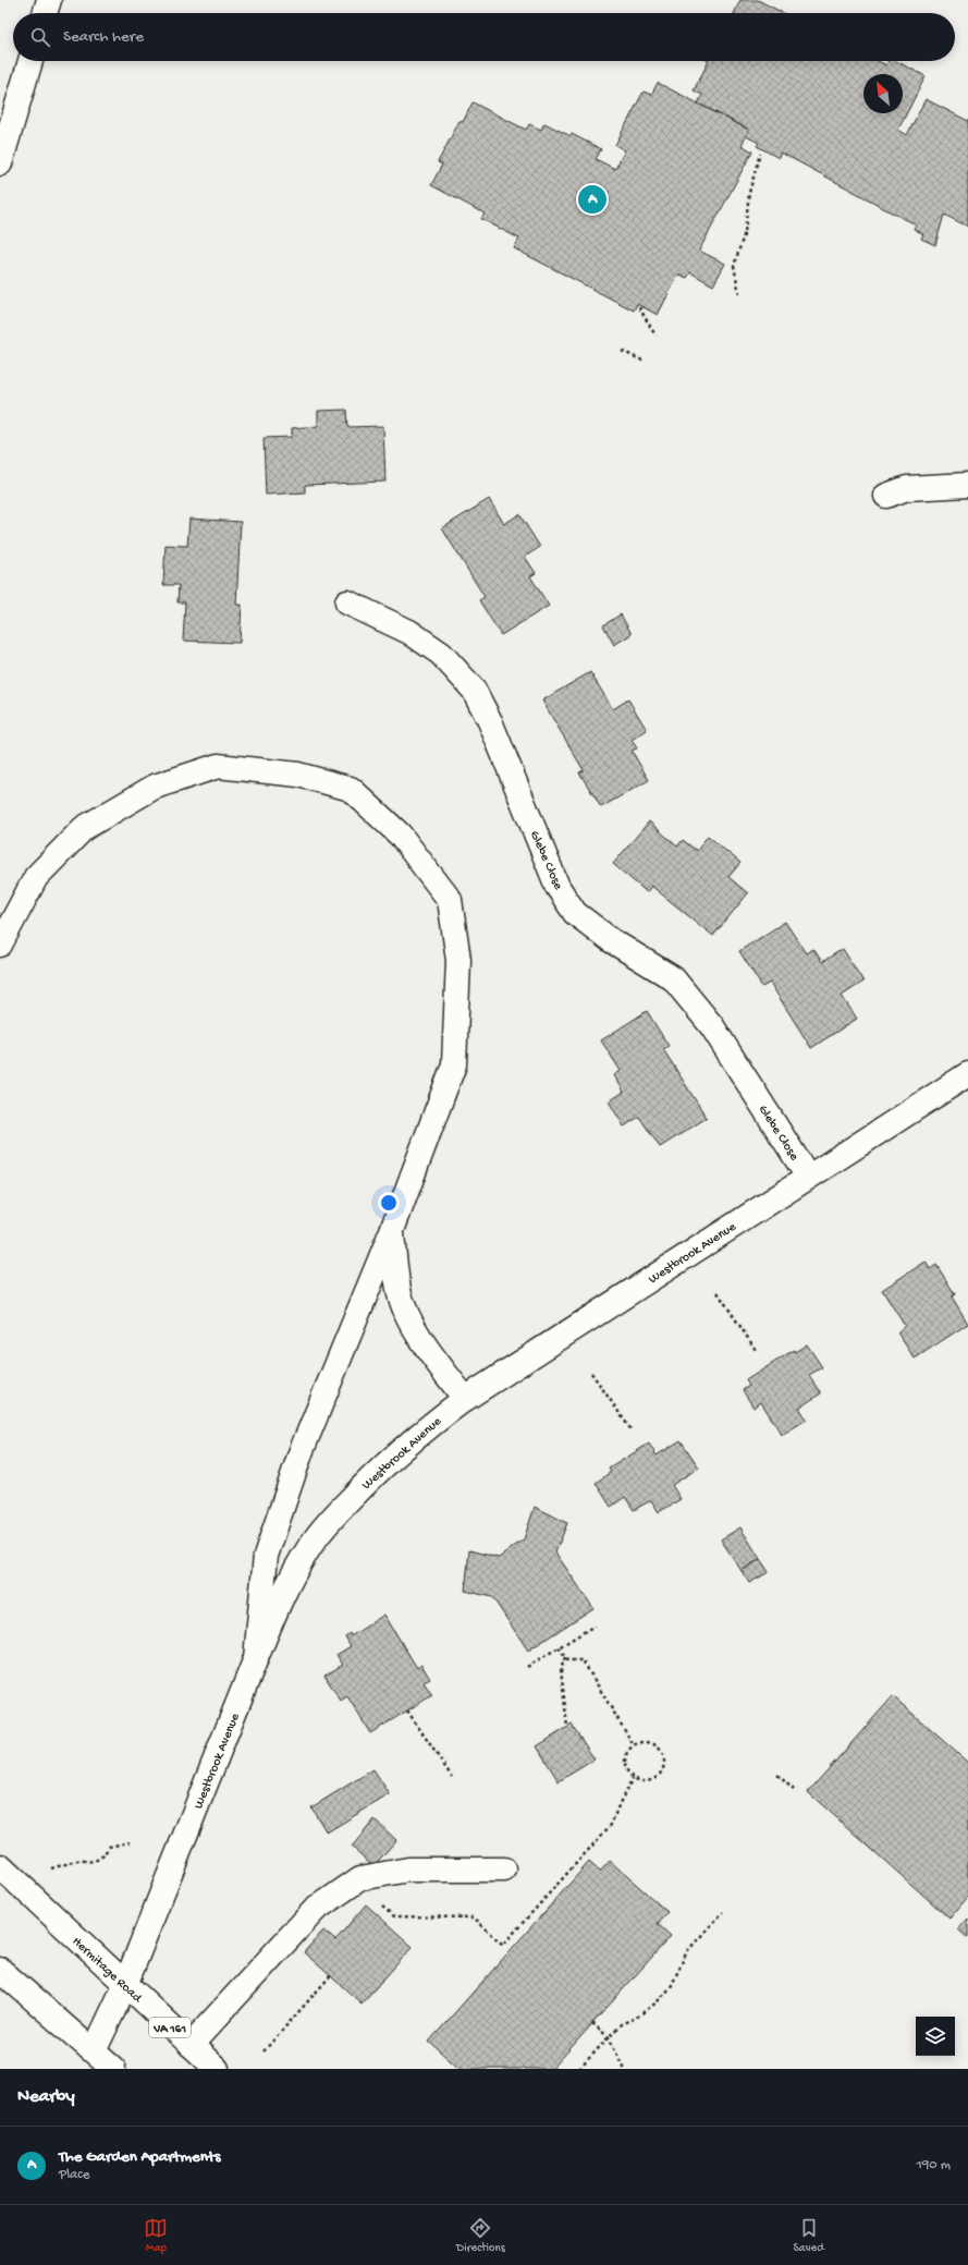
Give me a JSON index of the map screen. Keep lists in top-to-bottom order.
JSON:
{
  "streets": {
    "main road": [
      "Glebe Close",
      "Westbrook Avenue",
      "Hermitage Road",
      "VA 161"
    ]
  },
  "crossings": [
    ["Glebe Close", "Westbrook Avenue"],
    ["Westbrook Avenue", "Hermitage Road"]
  ],
  "north": "top left",
  "page": {
    "search": "Search here",
    "pins": "A",
    "heading": "Nearby",
    "list": [
      {
        "mark": "A",
        "name": "The Garden Apartments",
        "note": "Place",
        "value": "190 m"
      }
    ],
    "nav": ["Map", "Directions", "Saved"]
  }
}
